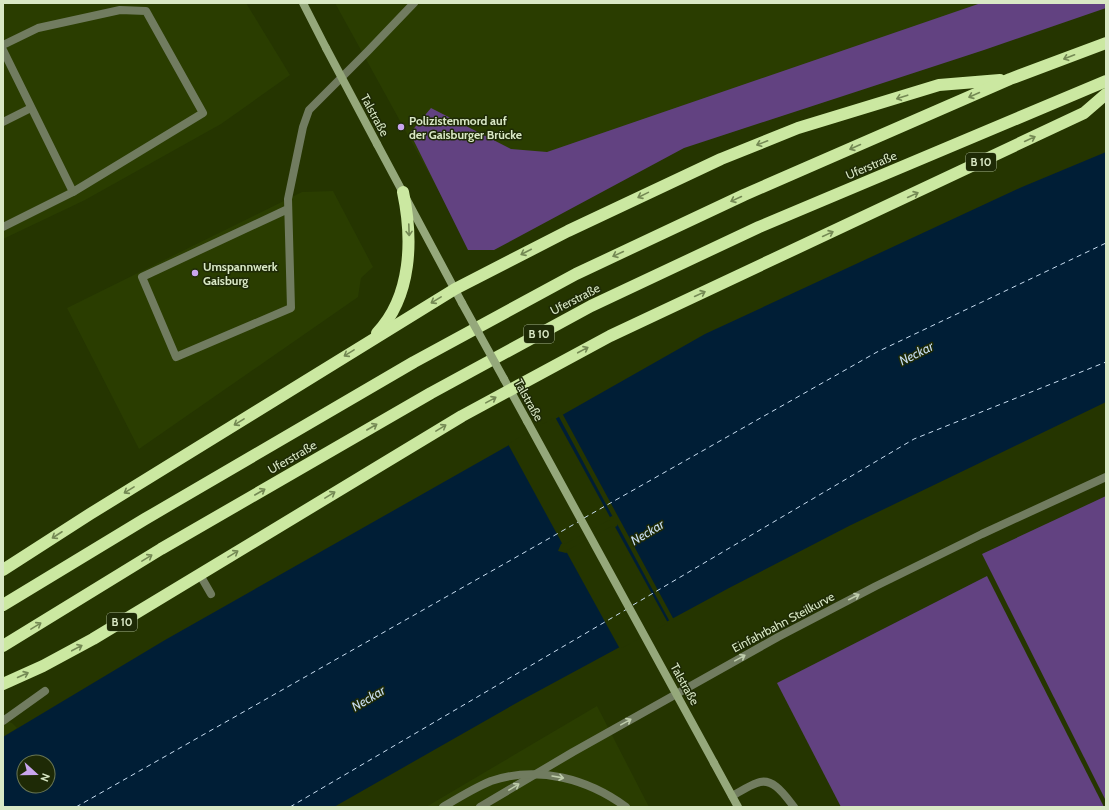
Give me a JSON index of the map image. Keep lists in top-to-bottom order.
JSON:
{
  "streets": {
    "highway": ["B 10", "Uferstraße"],
    "main road": ["Talstraße"],
    "street": ["Einfahrbahn Steilkurve"]
  },
  "crossings": [
    ["Talstraße", "B 10"]
  ],
  "one_way": ["Einfahrbahn Steilkurve"],
  "water": ["Neckar"],
  "places": ["Polizistenmord auf der Gaisburger Brücke", "Umspannwerk Gaisburg"],
  "north": "right"
}
